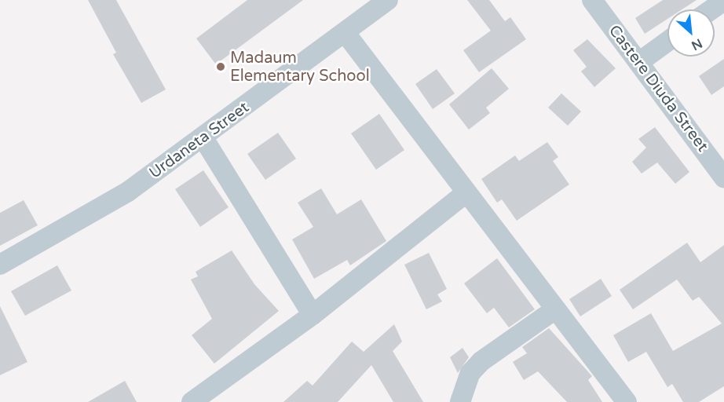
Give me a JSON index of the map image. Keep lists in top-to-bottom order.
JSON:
{
  "streets": {
    "street": ["Castere Diuda Street", "Urdaneta Street"]
  },
  "places": ["Madaum Elementary School"],
  "north": "bottom right"
}
